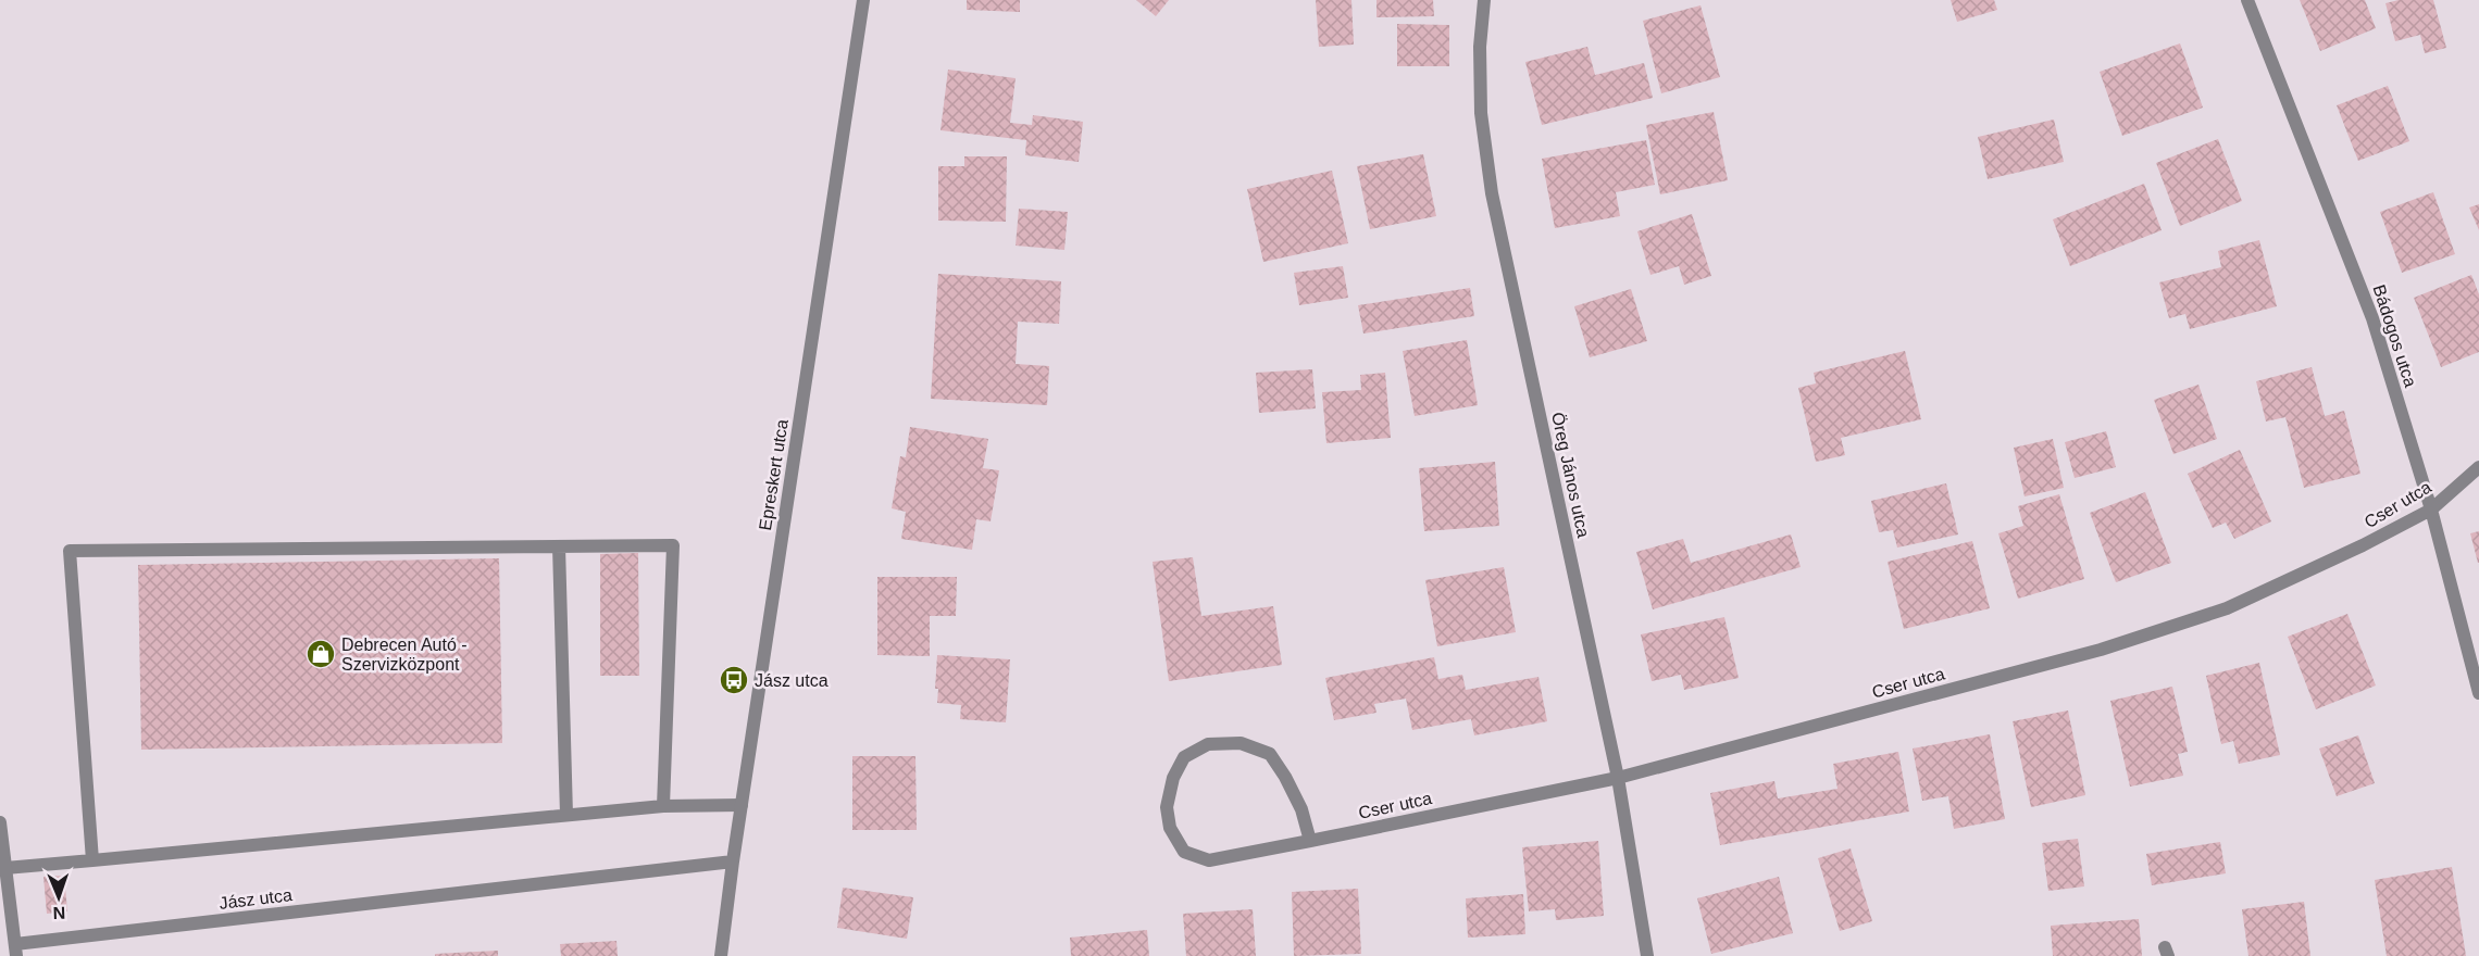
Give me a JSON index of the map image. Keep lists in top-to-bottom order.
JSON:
{
  "streets": {
    "street": [
      "Bádogos utca",
      "Epreskert utca",
      "Öreg János utca",
      "Cser utca",
      "Jász utca"
    ]
  },
  "crossings": [
    ["Bádogos utca", "Cser utca"],
    ["Epreskert utca", "Jász utca"],
    ["Öreg János utca", "Cser utca"]
  ],
  "places": {
    "shop": ["Debrecen Autó - Szervizközpont"],
    "bus stop": ["Jász utca"]
  },
  "north": "bottom"
}
